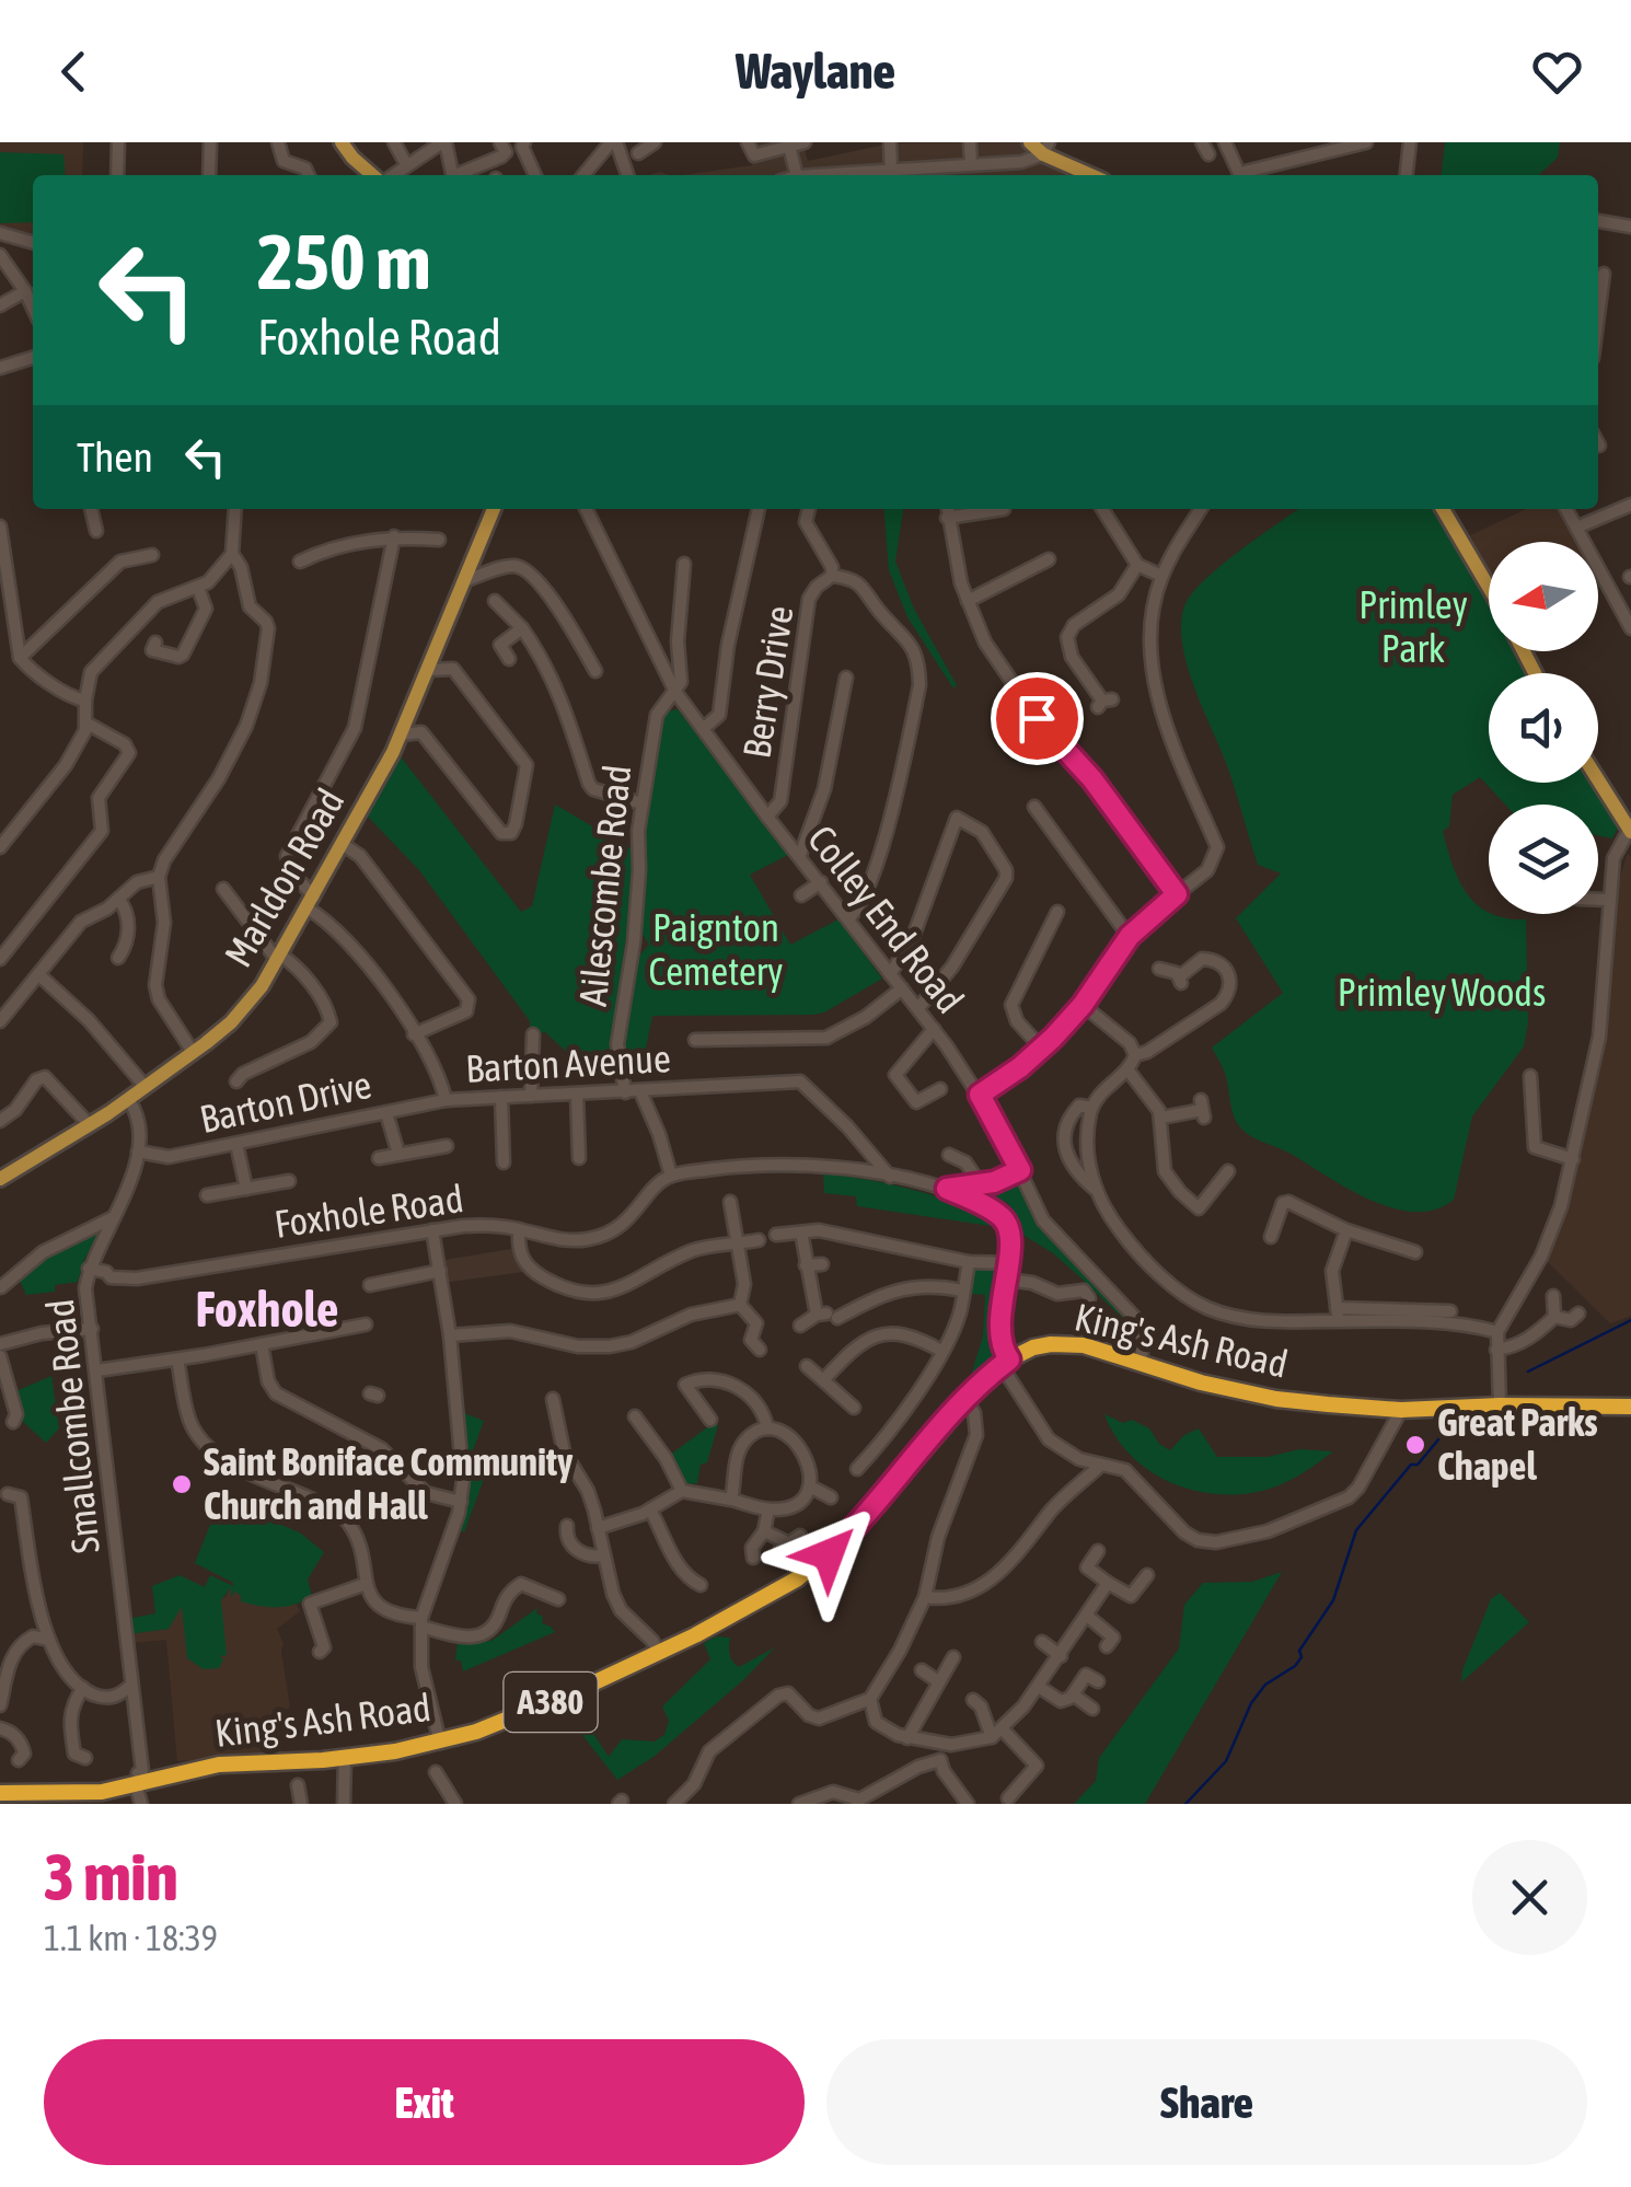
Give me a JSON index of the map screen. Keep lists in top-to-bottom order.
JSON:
{
  "streets": {
    "highway": ["King's Ash Road", "A380"],
    "main road": ["Marldon Road"],
    "street": [
      "Berry Drive",
      "Ailescombe Road",
      "Colley End Road",
      "Barton Avenue",
      "Barton Drive",
      "Foxhole Road",
      "Smallcombe Road"
    ]
  },
  "crossings": [
    ["Berry Drive", "Colley End Road"],
    ["Marldon Road", "Barton Avenue"],
    ["Ailescombe Road", "Colley End Road"],
    ["Ailescombe Road", "Barton Avenue"],
    ["Colley End Road", "King's Ash Road"],
    ["Barton Avenue", "Barton Drive"],
    ["Barton Drive", "Smallcombe Road"],
    ["Foxhole Road", "Smallcombe Road"],
    ["King's Ash Road", "Smallcombe Road"]
  ],
  "districts": ["Foxhole"],
  "parks": ["Primley Park", "Paignton Cemetery", "Primley Woods"],
  "places": ["Great Parks Chapel", "Saint Boniface Community Church and Hall"],
  "north": "left",
  "page": {
    "header": "Waylane",
    "turn": ["250 m", "Foxhole Road"],
    "then": "Then",
    "heading": ["3 min", "1.1 km · 18:39"],
    "buttons": ["Exit", "Share"]
  }
}
